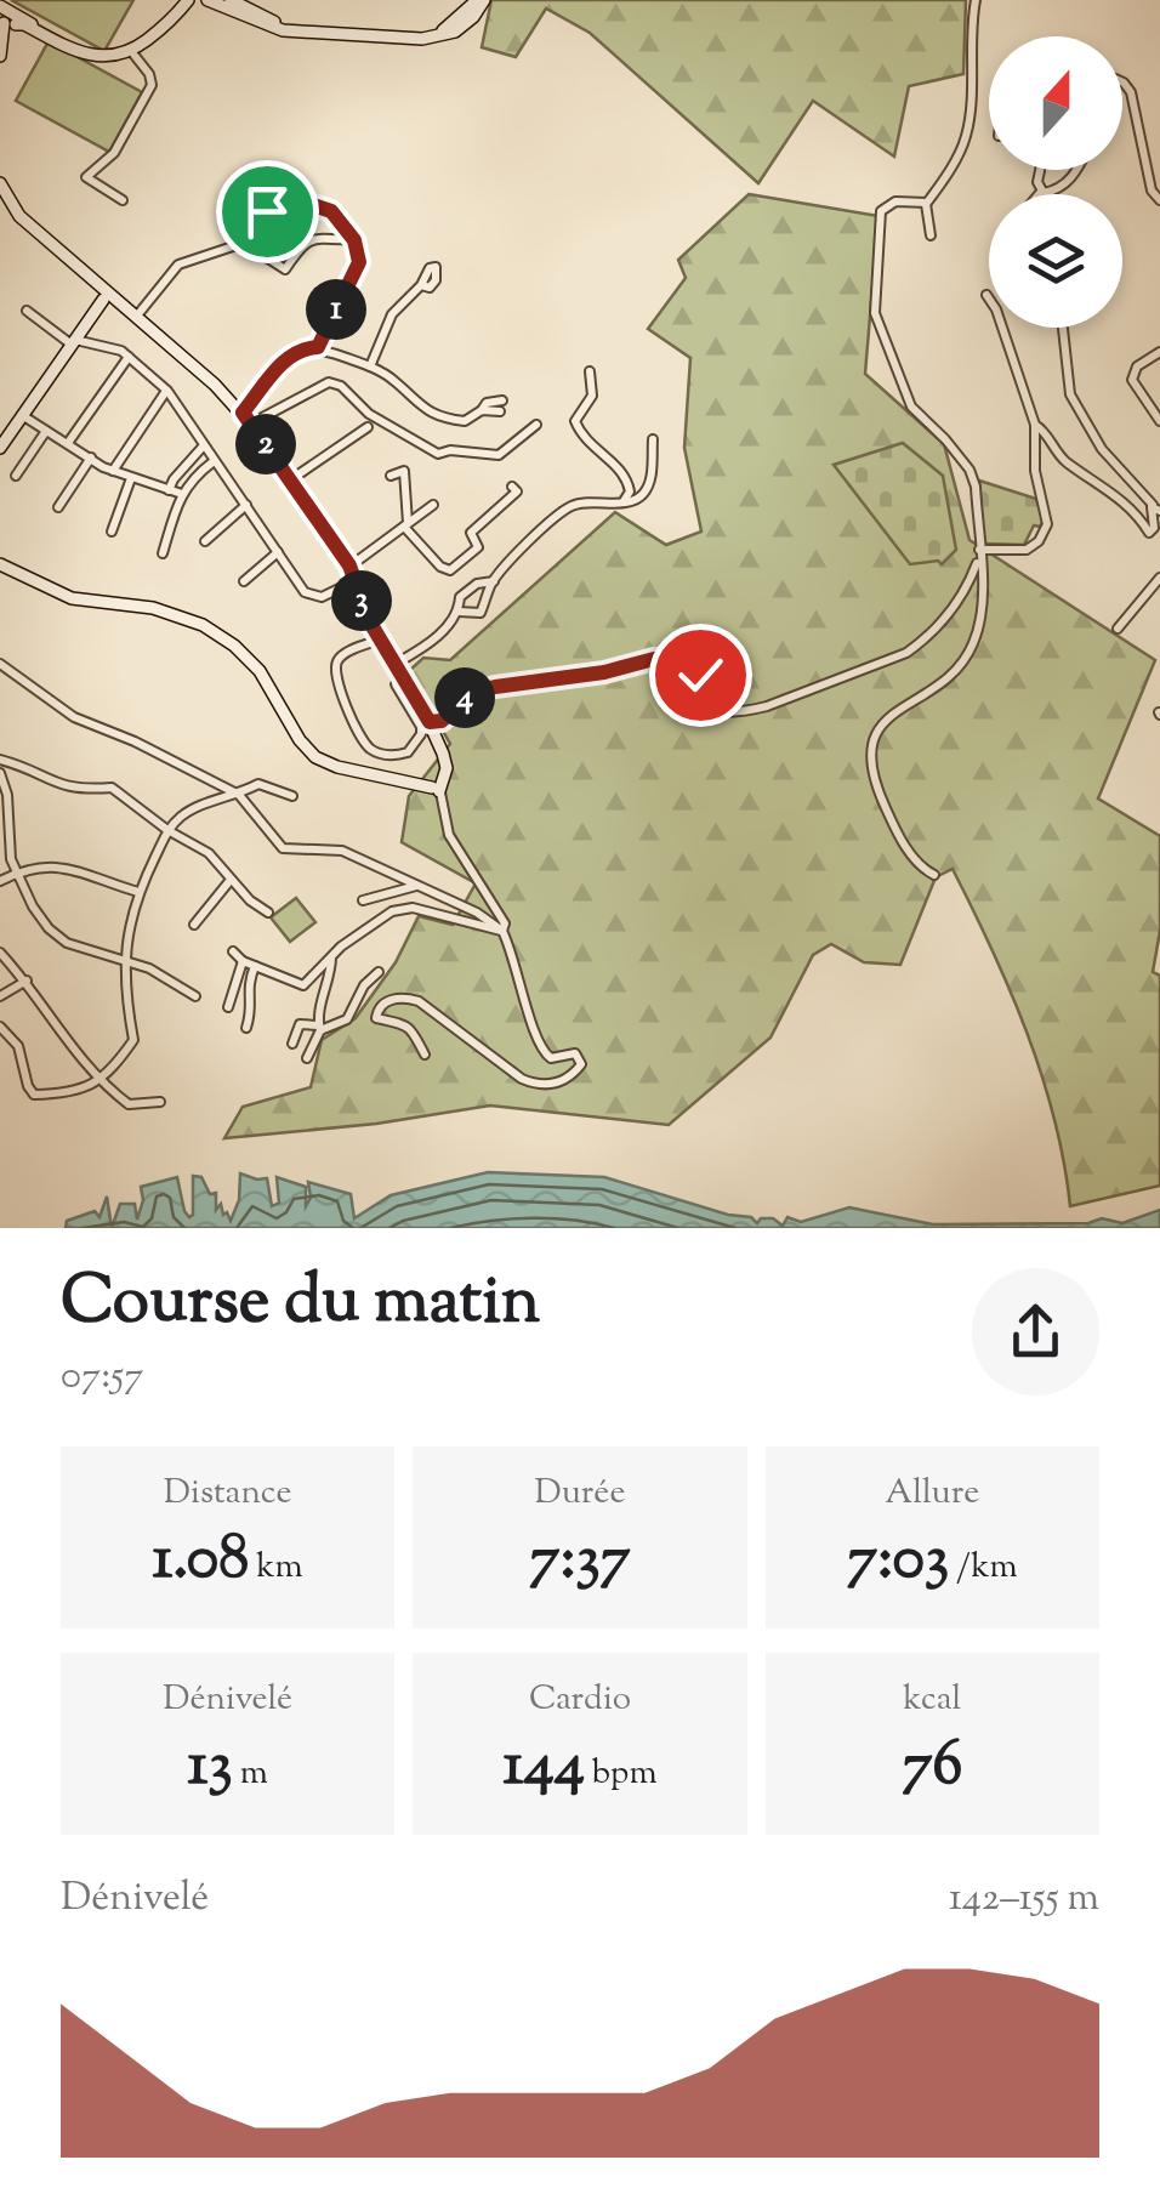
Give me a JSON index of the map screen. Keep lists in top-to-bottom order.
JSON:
{
  "north": "top",
  "page": {
    "pins": [
      "1",
      "2",
      "3",
      "4"
    ],
    "heading": ["Course du matin", "07:57"],
    "stats": [
      ["Distance", "1.08 km"],
      ["Durée", "7:37"],
      ["Allure", "7:03 /km"],
      ["Dénivelé", "13 m"],
      ["Cardio", "144 bpm"],
      ["kcal", "76"]
    ],
    "chart": ["Dénivelé", "142–155 m"]
  }
}
